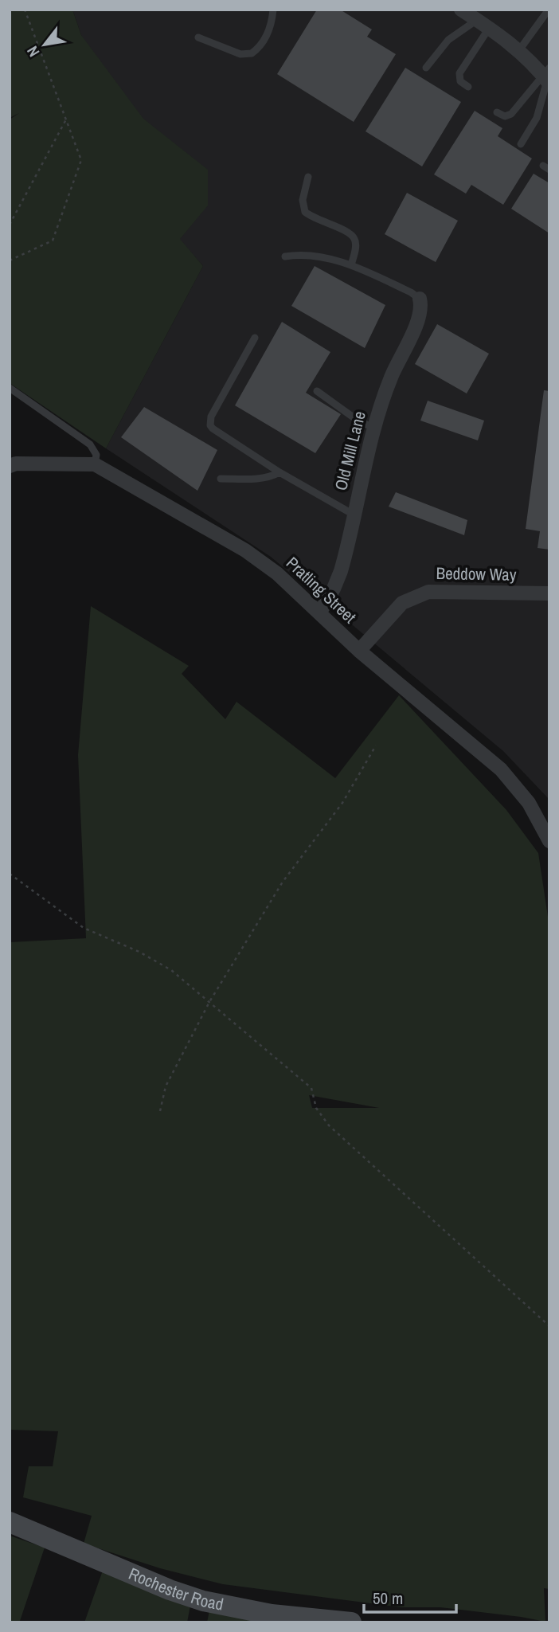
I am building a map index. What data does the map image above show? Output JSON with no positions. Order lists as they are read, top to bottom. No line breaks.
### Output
{"streets":{"street":["Old Mill Lane","Beddow Way","Pratling Street","Rochester Road"]},"crossings":[["Old Mill Lane","Pratling Street"],["Beddow Way","Pratling Street"]],"scale_bar":"50 m","north":"bottom left"}
